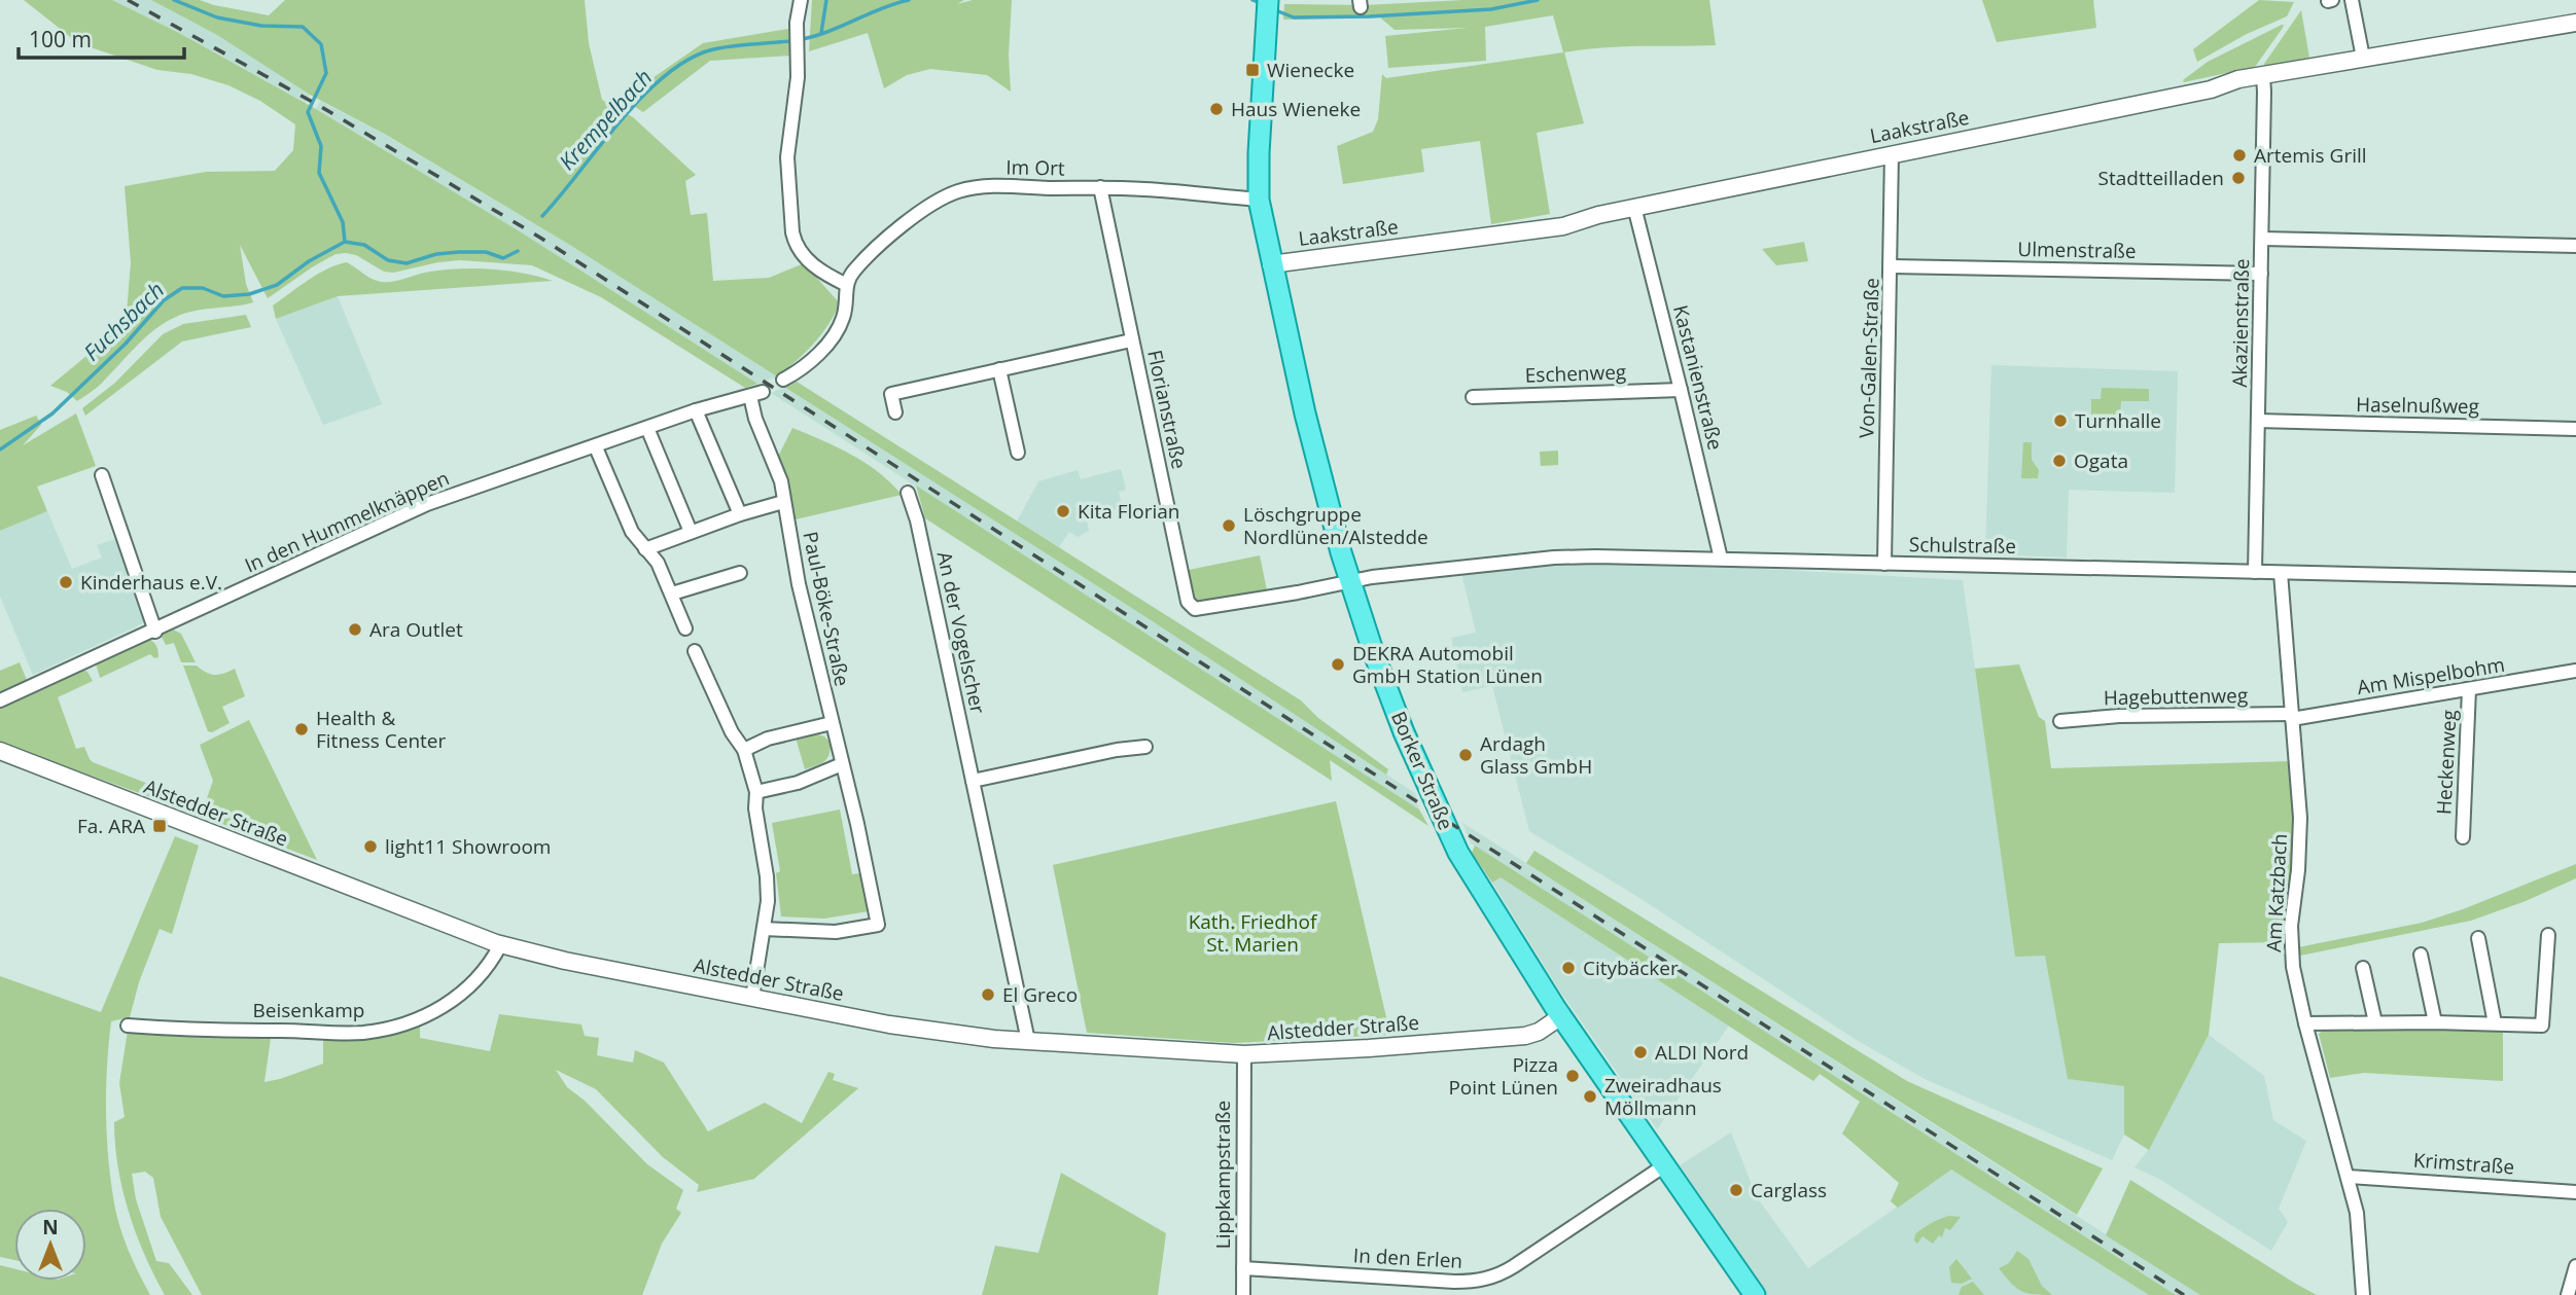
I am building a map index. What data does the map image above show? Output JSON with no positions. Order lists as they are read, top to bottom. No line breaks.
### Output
{"streets":{"main road":["Borker Straße"],"street":["Laakstraße","Im Ort","Ulmenstraße","Akazienstraße","Von-Galen-Straße","Eschenweg","Kastanienstraße","Haselnußweg","Florianstraße","In den Hummelknäppen","Schulstraße","Paul-Böke-Straße","An der Vogelscher","Am Mispelbohm","Hagebuttenweg","Heckenweg","Alstedder Straße","Am Katzbach","Beisenkamp","Krimstraße","Lippkampstraße","In den Erlen"]},"crossings":[["Laakstraße","Akazienstraße"],["Laakstraße","Von-Galen-Straße"],["Laakstraße","Kastanienstraße"],["Laakstraße","Borker Straße"],["Im Ort","Florianstraße"],["Im Ort","Borker Straße"],["Ulmenstraße","Akazienstraße"],["Ulmenstraße","Von-Galen-Straße"],["Akazienstraße","Haselnußweg"],["Akazienstraße","Schulstraße"],["Von-Galen-Straße","Schulstraße"],["Eschenweg","Kastanienstraße"],["Kastanienstraße","Schulstraße"],["Florianstraße","Schulstraße"],["Florianstraße","Borker Straße"],["In den Hummelknäppen","Paul-Böke-Straße"],["Schulstraße","Borker Straße"],["Schulstraße","Am Katzbach"],["An der Vogelscher","Alstedder Straße"],["Am Mispelbohm","Hagebuttenweg"],["Am Mispelbohm","Heckenweg"],["Am Mispelbohm","Am Katzbach"],["Hagebuttenweg","Am Katzbach"],["Borker Straße","Alstedder Straße"],["Borker Straße","In den Erlen"],["Alstedder Straße","Beisenkamp"],["Alstedder Straße","Lippkampstraße"],["Am Katzbach","Krimstraße"],["Lippkampstraße","In den Erlen"]],"water":["Krempelbach","Fuchsbach"],"parks":["Kath. Friedhof St. Marien"],"places":{"transit":["Wienecke","Fa. ARA"],"other":["Haus Wieneke","Artemis Grill","Stadtteilladen","Turnhalle","Ogata","Kita Florian","Löschgruppe Nordlünen/Alstedde","Kinderhaus e.V.","Ara Outlet","DEKRA Automobil GmbH Station Lünen","Health & Fitness Center","Ardagh Glass GmbH","light11 Showroom","Citybäcker","El Greco","ALDI Nord","Pizza Point Lünen","Zweiradhaus Möllmann","Carglass"]},"scale_bar":"100 m","north":"top"}
